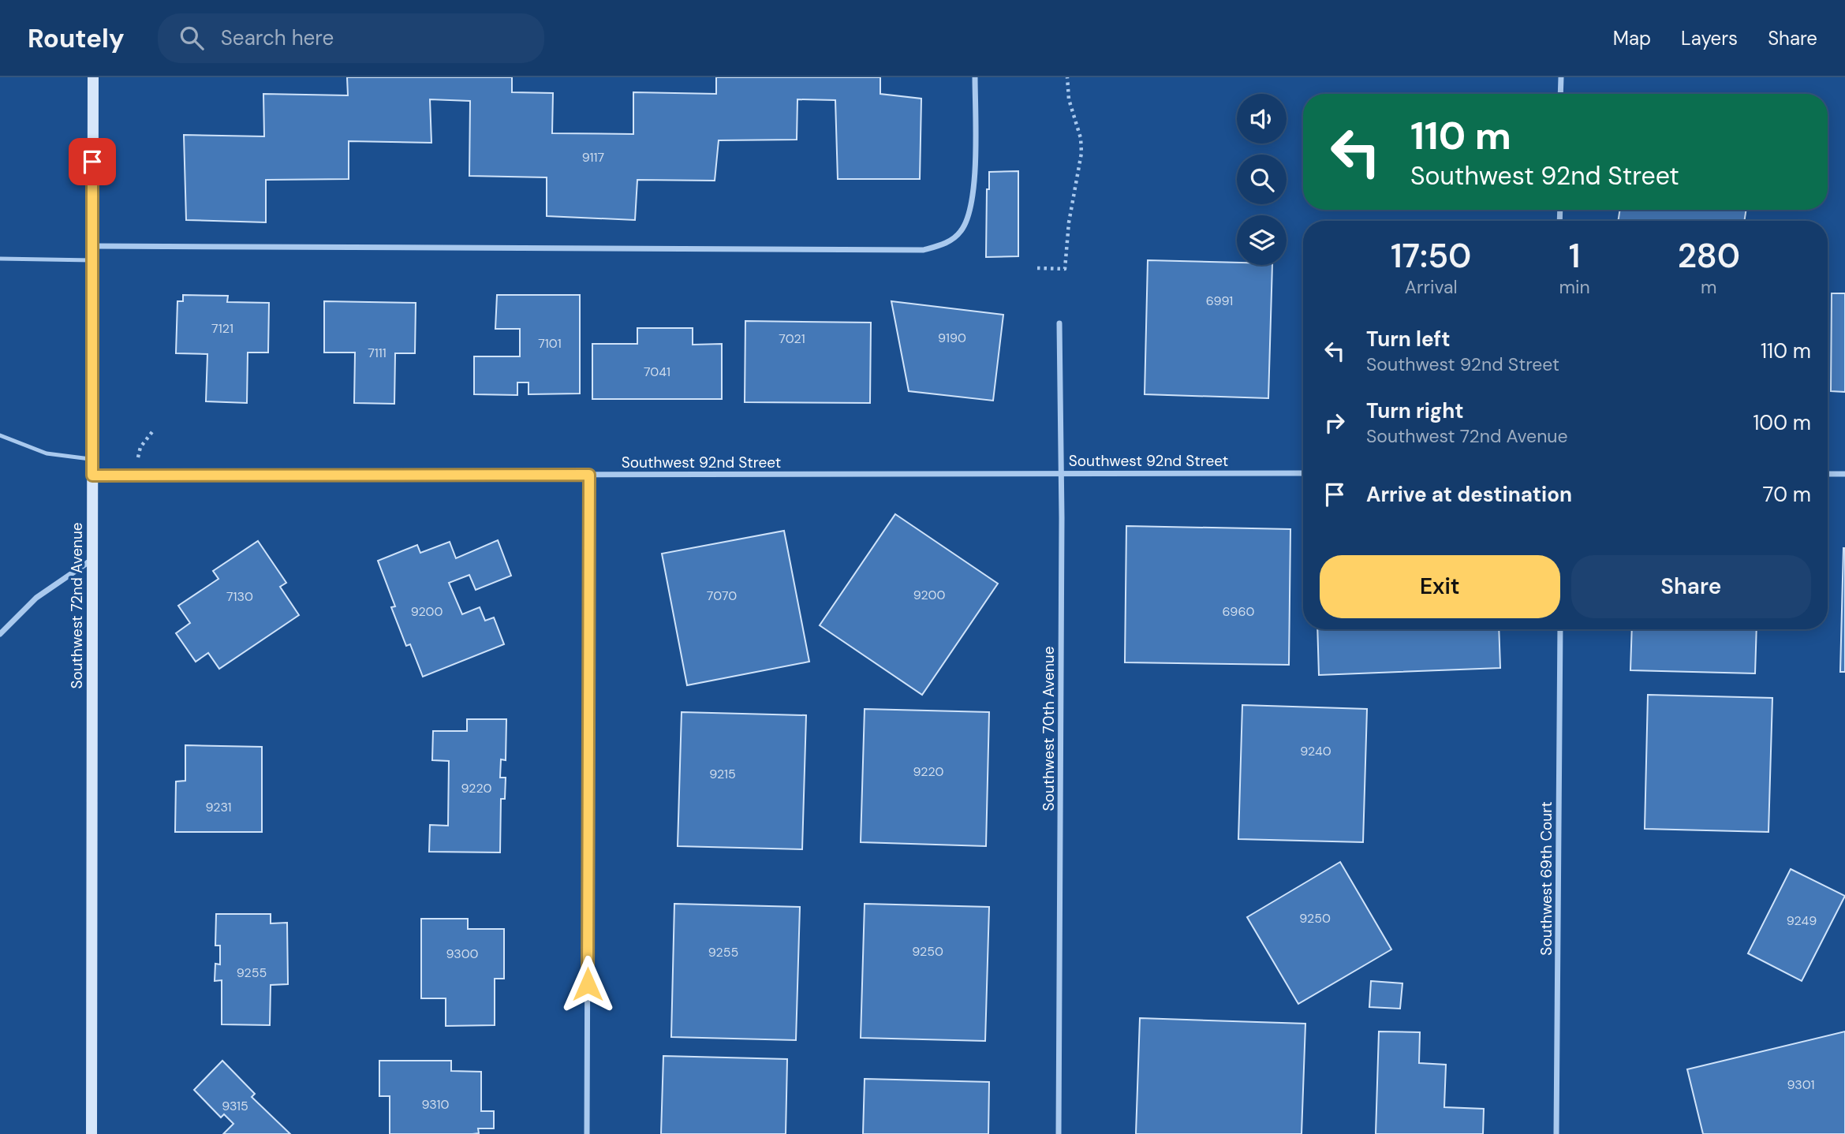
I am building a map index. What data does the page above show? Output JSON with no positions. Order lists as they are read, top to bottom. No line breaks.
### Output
{"streets":{"street":["Southwest 92nd Street","Southwest 72nd Avenue","Southwest 70th Avenue","Southwest 69th Court"]},"crossings":[["Southwest 92nd Street","Southwest 72nd Avenue"],["Southwest 92nd Street","Southwest 70th Avenue"]],"house_numbers":["9117","6991","7121","9190","7021","7101","7111","7041","9200","7070","7130","9200","6960","9240","9220","9215","9220","9231","9250","9249","9250","9255","9300","9255","9301","9310","9315"],"page":{"header":"Routely","search":"Search here","nav":["Map","Layers","Share"],"turn":["110 m","Southwest 92nd Street"],"eta":["17:50","Arrival","1","min","280","m"],"list":[{"name":"Turn left","note":"Southwest 92nd Street","value":"110 m"},{"name":"Turn right","note":"Southwest 72nd Avenue","value":"100 m"},{"name":"Arrive at destination","value":"70 m"}],"buttons":["Exit","Share"]}}
